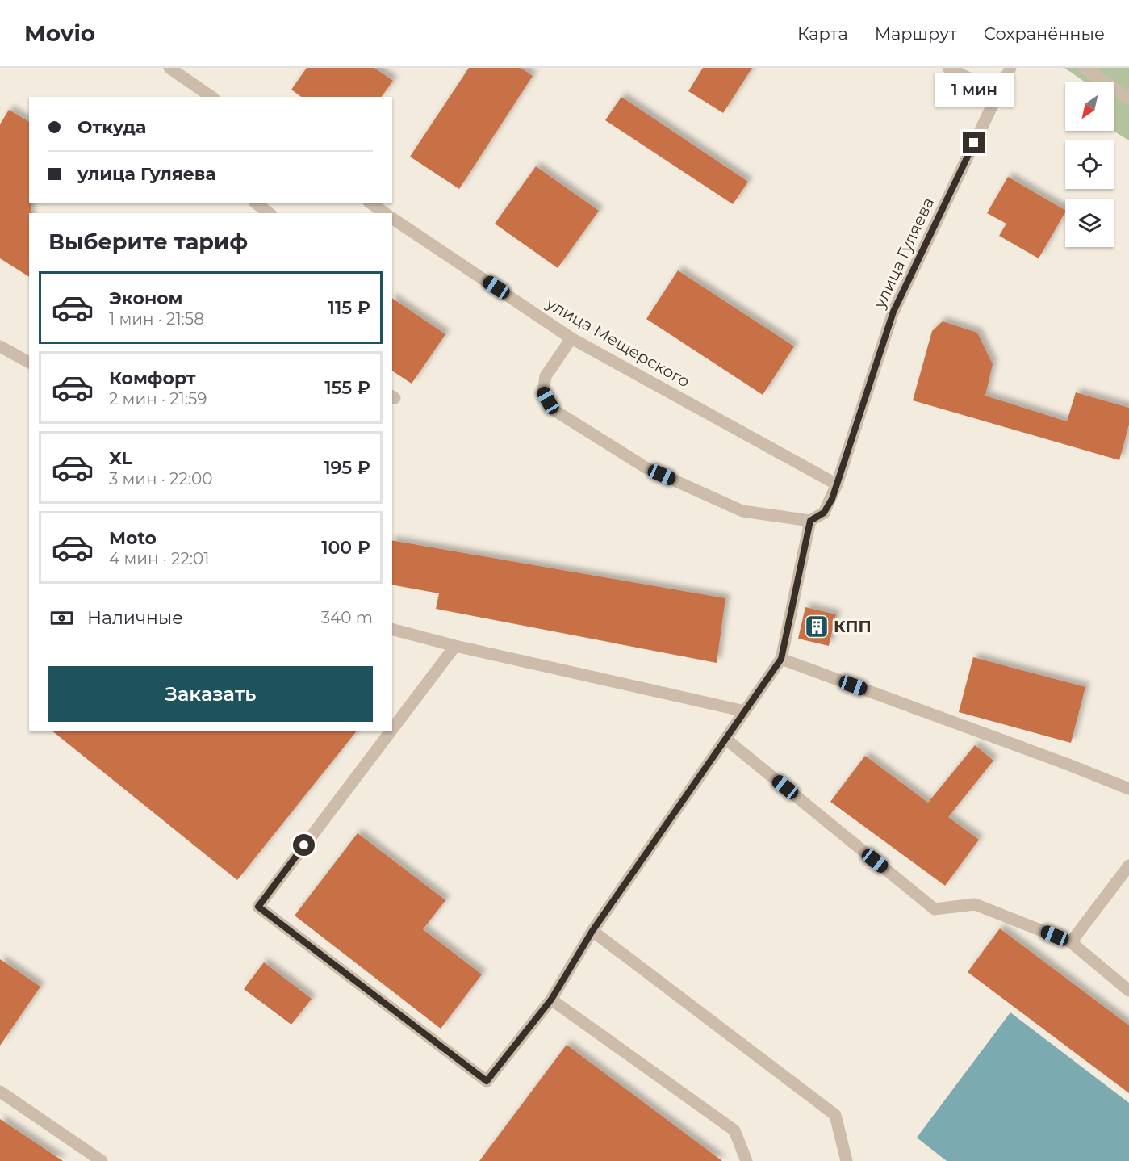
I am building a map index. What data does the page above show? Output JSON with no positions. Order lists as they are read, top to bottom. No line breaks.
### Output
{"streets":{"street":["улица Гуляева","улица Мещерского"]},"crossings":[["улица Гуляева","улица Мещерского"]],"places":{"building":["КПП"]},"north":"bottom left","page":{"header":"Movio","nav":["Карта","Маршрут","Сохранённые"],"bubble":"1 мин","banner":["Откуда","улица Гуляева"],"heading":"Выберите тариф","list":[{"name":"Эконом","note":"1 мин · 21:58","value":"115 ₽"},{"name":"Комфорт","note":"2 мин · 21:59","value":"155 ₽"},{"name":"XL","note":"3 мин · 22:00","value":"195 ₽"},{"name":"Moto","note":"4 мин · 22:01","value":"100 ₽"}],"pay":["Наличные","340 m"],"buttons":"Заказать"}}
